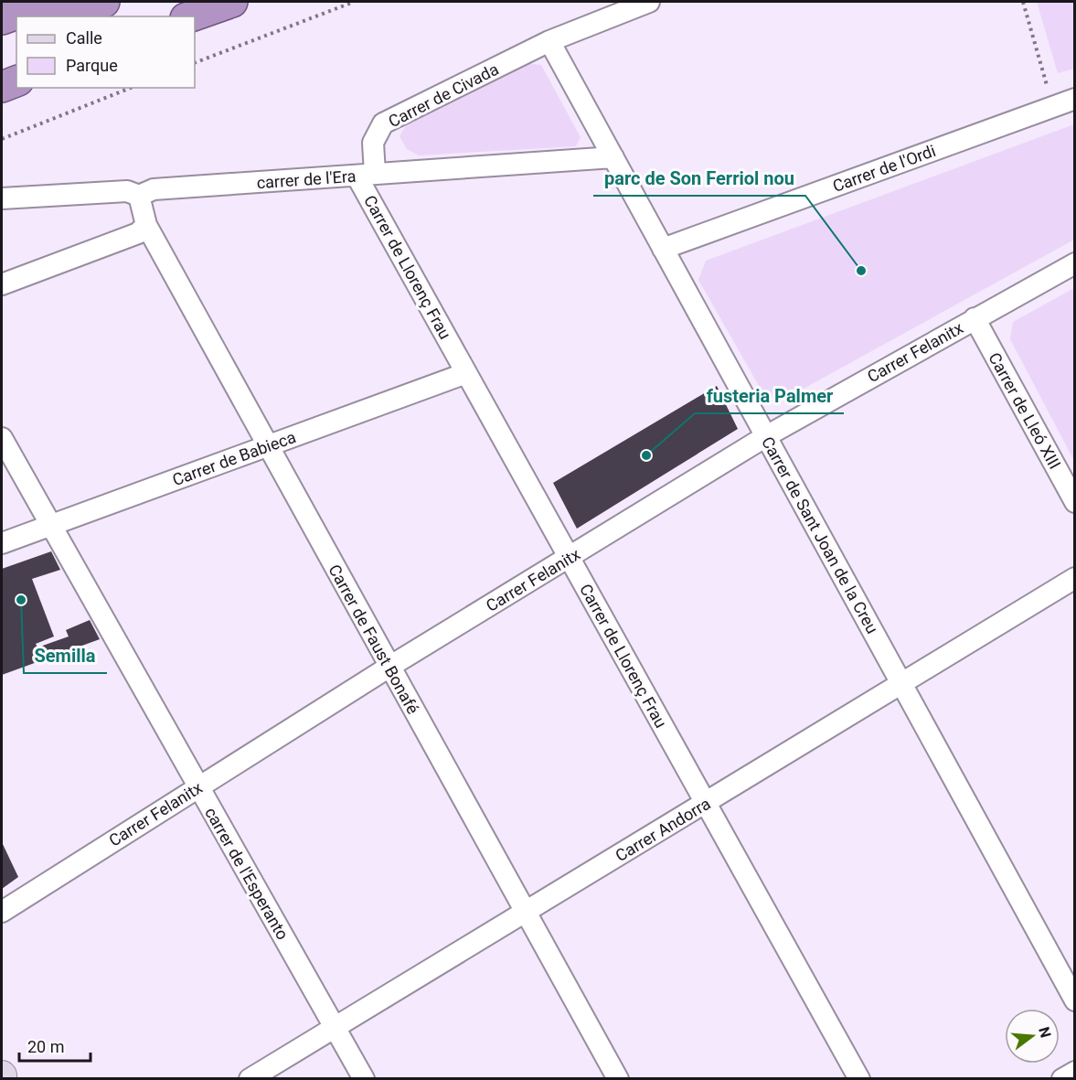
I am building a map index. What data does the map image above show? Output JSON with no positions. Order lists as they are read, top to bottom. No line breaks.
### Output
{"streets":{"street":["Carrer de Civada","Carrer de l'Ordi","carrer de l'Era","Carrer de Llorenç Frau","Carrer Felanitx","Carrer de Lleó XIII","Carrer de Babieca","Carrer de Sant Joan de la Creu","Carrer de Faust Bonafé","Carrer Andorra","carrer de l'Esperanto"]},"crossings":[["Carrer de Civada","carrer de l'Era"],["Carrer de Civada","Carrer de Llorenç Frau"],["Carrer de Civada","Carrer de Sant Joan de la Creu"],["Carrer de l'Ordi","Carrer de Sant Joan de la Creu"],["carrer de l'Era","Carrer de Llorenç Frau"],["carrer de l'Era","Carrer de Sant Joan de la Creu"],["carrer de l'Era","Carrer de Faust Bonafé"],["Carrer de Llorenç Frau","Carrer Felanitx"],["Carrer de Llorenç Frau","Carrer de Babieca"],["Carrer de Llorenç Frau","Carrer Andorra"],["Carrer Felanitx","Carrer de Lleó XIII"],["Carrer Felanitx","Carrer de Sant Joan de la Creu"],["Carrer Felanitx","Carrer de Faust Bonafé"],["Carrer Felanitx","carrer de l'Esperanto"],["Carrer de Babieca","Carrer de Faust Bonafé"],["Carrer de Babieca","carrer de l'Esperanto"],["Carrer de Sant Joan de la Creu","Carrer Andorra"],["Carrer de Faust Bonafé","Carrer Andorra"],["Carrer Andorra","carrer de l'Esperanto"]],"places":["parc de Son Ferriol nou","fusteria Palmer","Semilla"],"legend":["Calle","Parque"],"scale_bar":"20 m","north":"right"}
